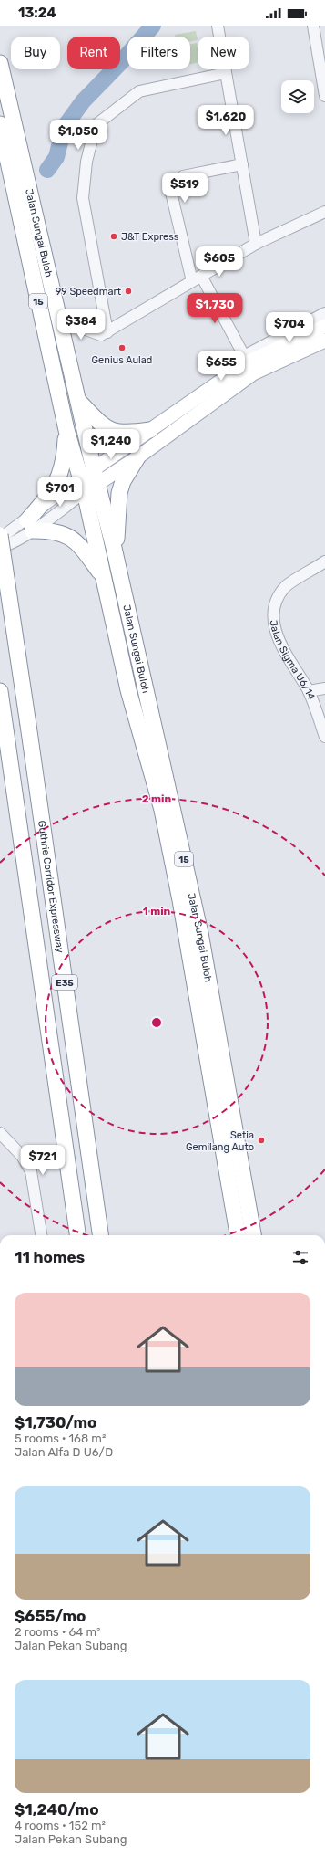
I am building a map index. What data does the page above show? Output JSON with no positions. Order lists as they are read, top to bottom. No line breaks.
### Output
{"streets":{"highway":["Jalan Sungai Buloh","15","Guthrie Corridor Expressway","E35"],"street":["Jalan Sigma U6/14"]},"places":["J&T Express","99 Speedmart","Genius Aulad","Setia Gemilang Auto"],"page":{"status":"13:24","chip":["Buy","Rent","Filters","New"],"price":["$1,620","$1,050","$519","$605","$1,730","$384","$704","$655","$1,240","$701","$721"],"heading":"11 homes","list":[{"name":"$1,730/mo","note":"5 rooms · 168 m² · Jalan Alfa D U6/D"},{"name":"$655/mo","note":"2 rooms · 64 m² · Jalan Pekan Subang"},{"name":"$1,240/mo","note":"4 rooms · 152 m² · Jalan Pekan Subang"}]},"rings":["2 min","1 min"]}
